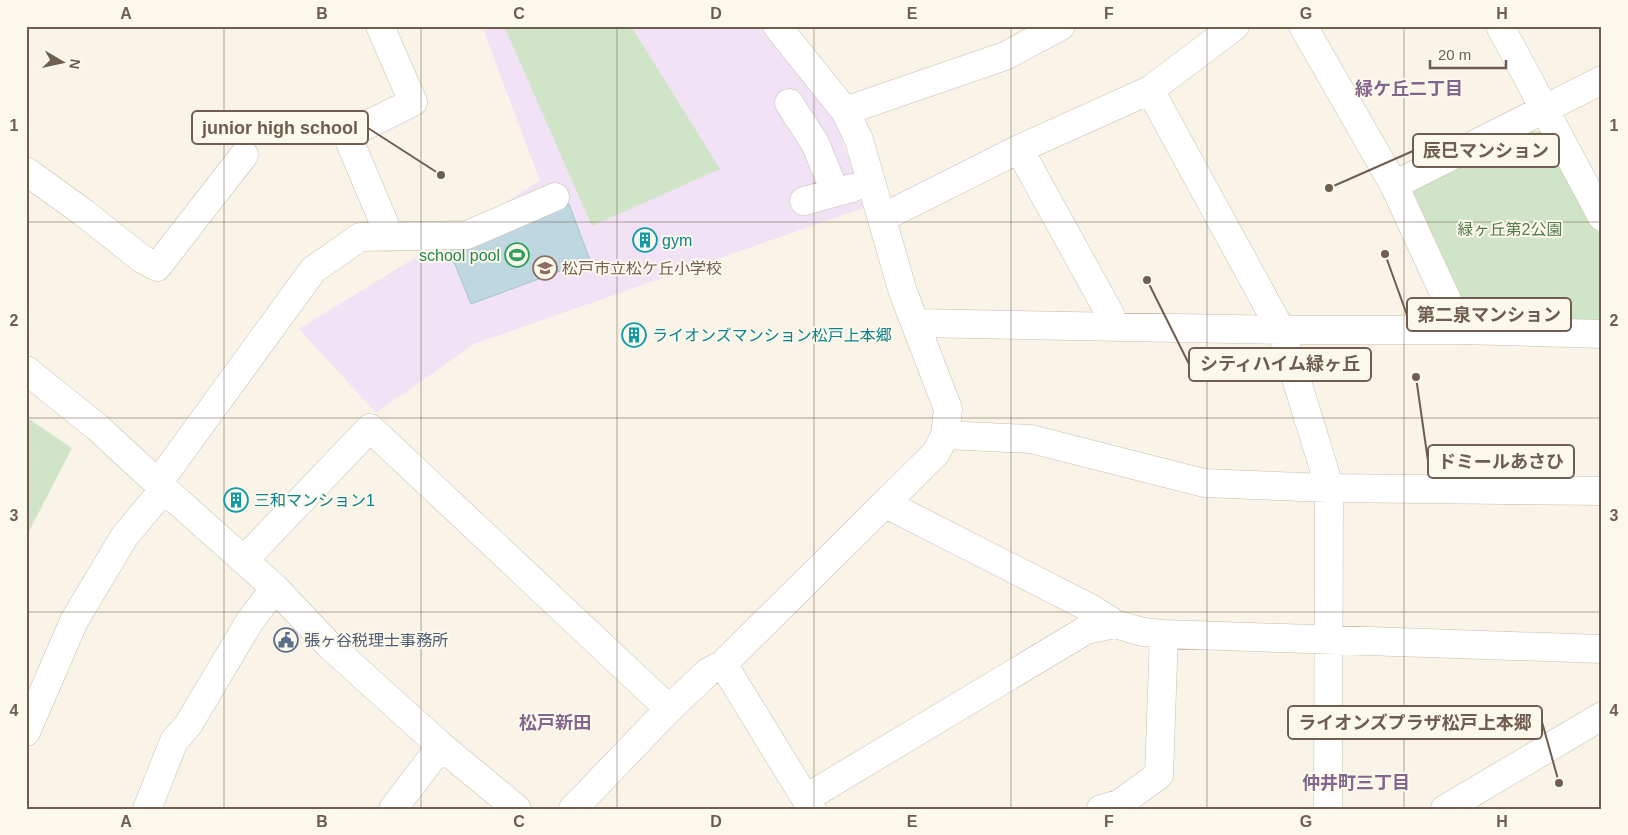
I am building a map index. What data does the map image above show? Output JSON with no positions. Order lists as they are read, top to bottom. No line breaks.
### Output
{"districts":["緑ケ丘二丁目","松戸新田","仲井町三丁目"],"parks":["緑ヶ丘第2公園"],"places":{"other":["junior high school","辰巳マンション","第二泉マンション","シティハイム緑ヶ丘","ドミールあさひ","ライオンズプラザ松戸上本郷"],"building":["gym","ライオンズマンション松戸上本郷","三和マンション1"],"sports":["school pool"],"school or university":["松戸市立松ケ丘小学校"],"public building":["張ヶ谷税理士事務所"]},"scale_bar":"20 m","north":"right","grid":{"columns":["A","B","C","D","E","F","G","H"],"rows":["1","2","3","4"]}}
